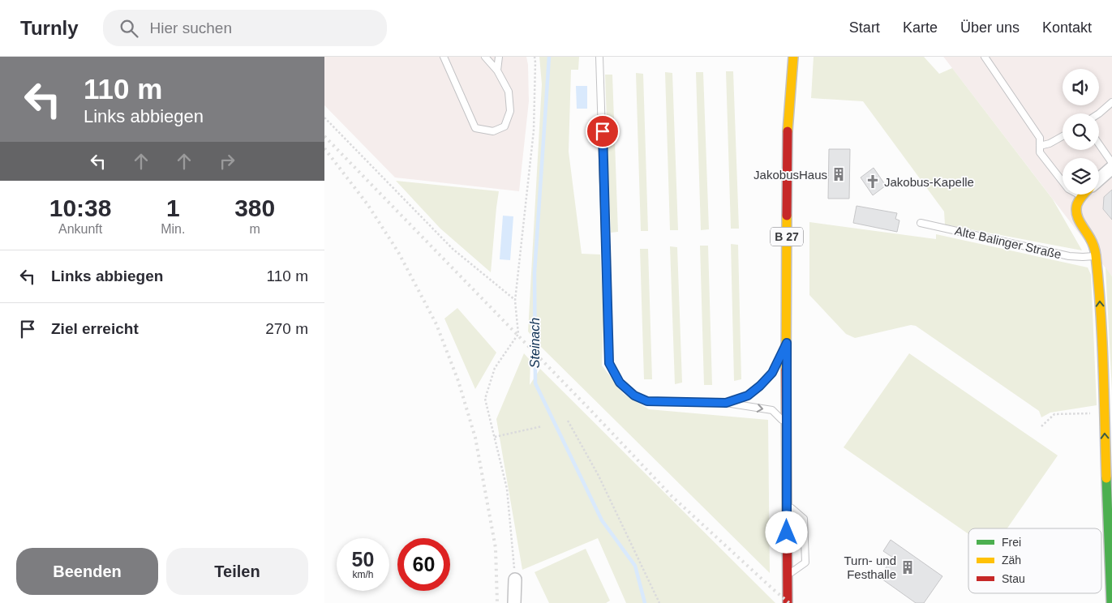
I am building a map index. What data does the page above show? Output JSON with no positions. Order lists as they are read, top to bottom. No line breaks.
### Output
{"streets":{"main road":["B 27"],"lane":["Alte Balinger Straße"]},"water":["Steinach"],"places":{"building":["JakobusHaus","Turn- und Festhalle"],"church":["Jakobus-Kapelle"]},"legend":["Frei","Zäh","Stau"],"page":{"header":"Turnly","search":"Hier suchen","nav":["Start","Karte","Über uns","Kontakt"],"turn":["110 m","Links abbiegen"],"eta":["10:38","Ankunft","1","Min.","380","m"],"list":[{"name":"Links abbiegen","value":"110 m"},{"name":"Ziel erreicht","value":"270 m"}],"speed":"50 km/h","limit":"60","buttons":["Beenden","Teilen"]}}
